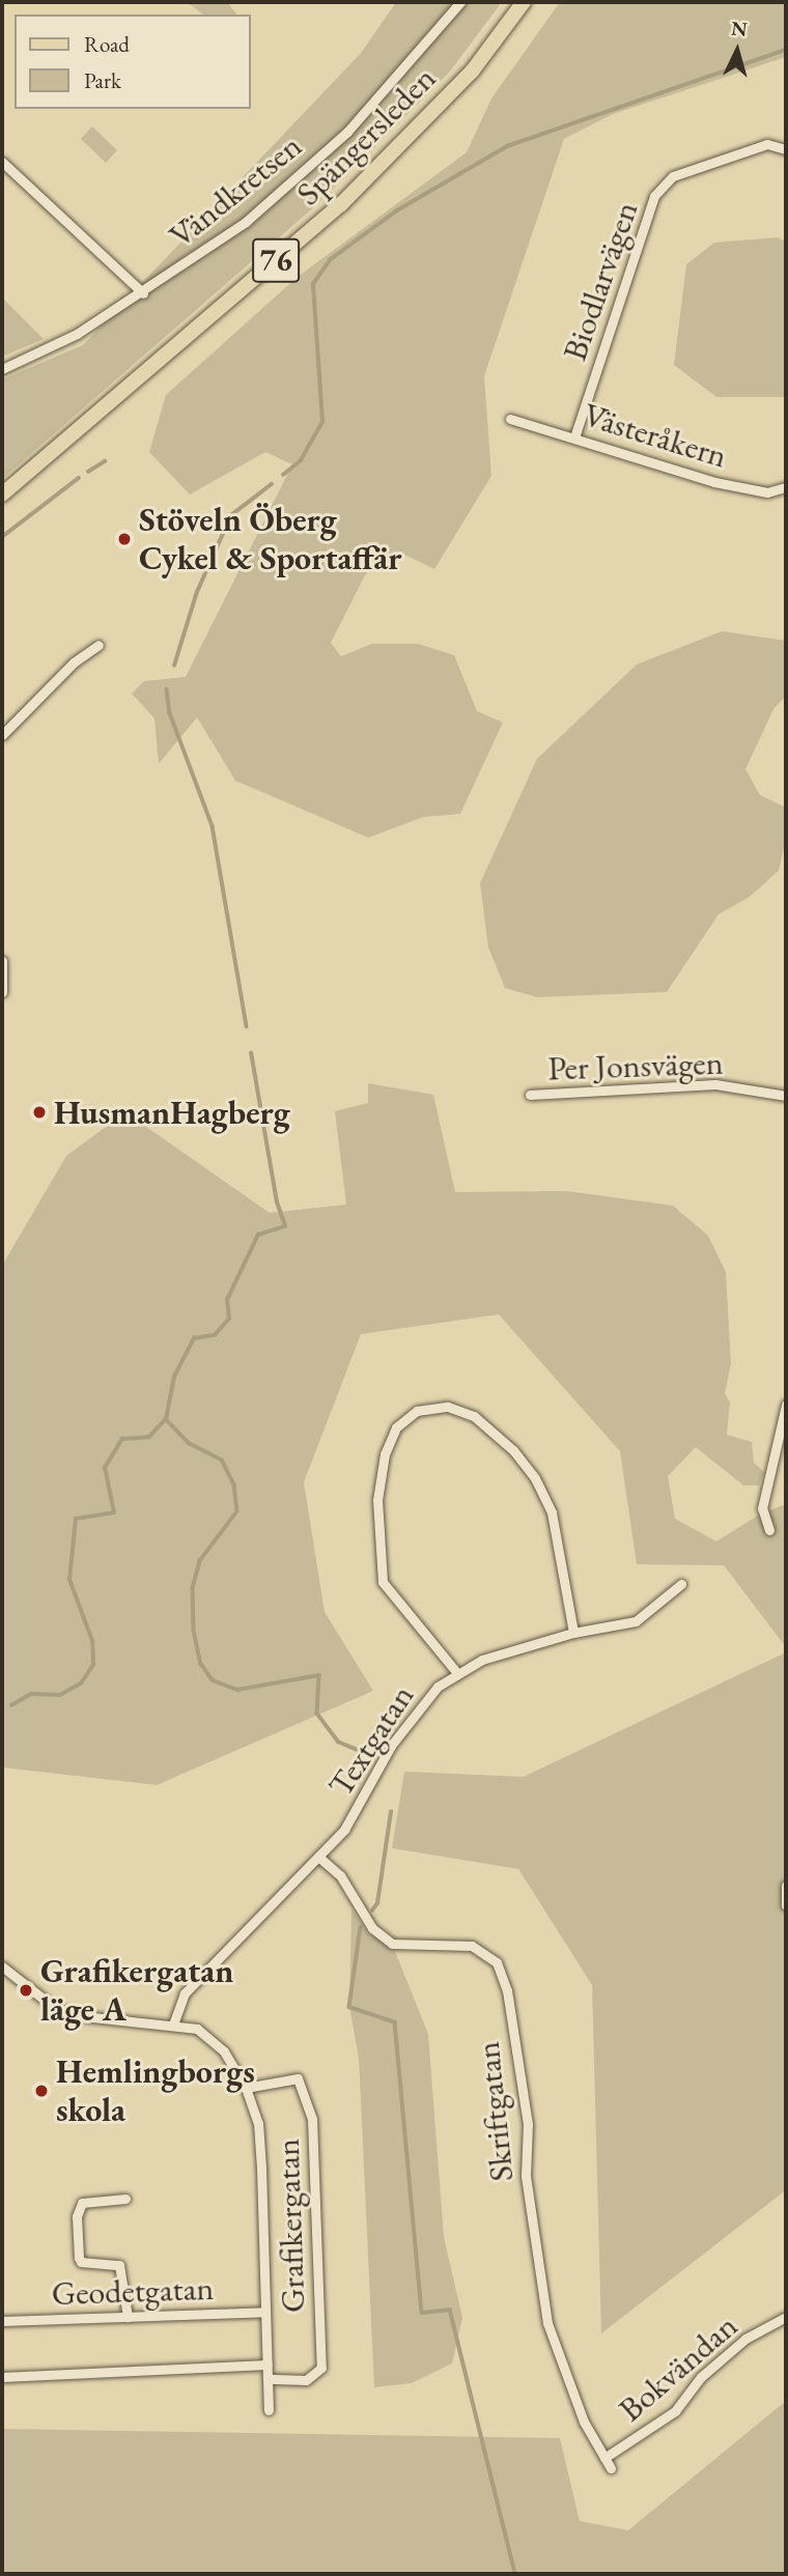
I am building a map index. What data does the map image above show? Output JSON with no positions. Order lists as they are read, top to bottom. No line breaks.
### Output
{"streets":{"main road":["Spängersleden","76"],"street":["Vändkretsen","Biodlarvägen","Västeråkern","Per Jonsvägen","Textgatan","Skriftgatan","Grafikergatan","Geodetgatan","Bokvändan"]},"crossings":[["Biodlarvägen","Västeråkern"],["Textgatan","Skriftgatan"],["Textgatan","Grafikergatan"],["Skriftgatan","Bokvändan"],["Grafikergatan","Geodetgatan"]],"places":["Stöveln Öberg Cykel & Sportaffär","HusmanHagberg","Grafikergatan läge A","Hemlingborgs skola"],"legend":["Road","Park"],"north":"top"}
